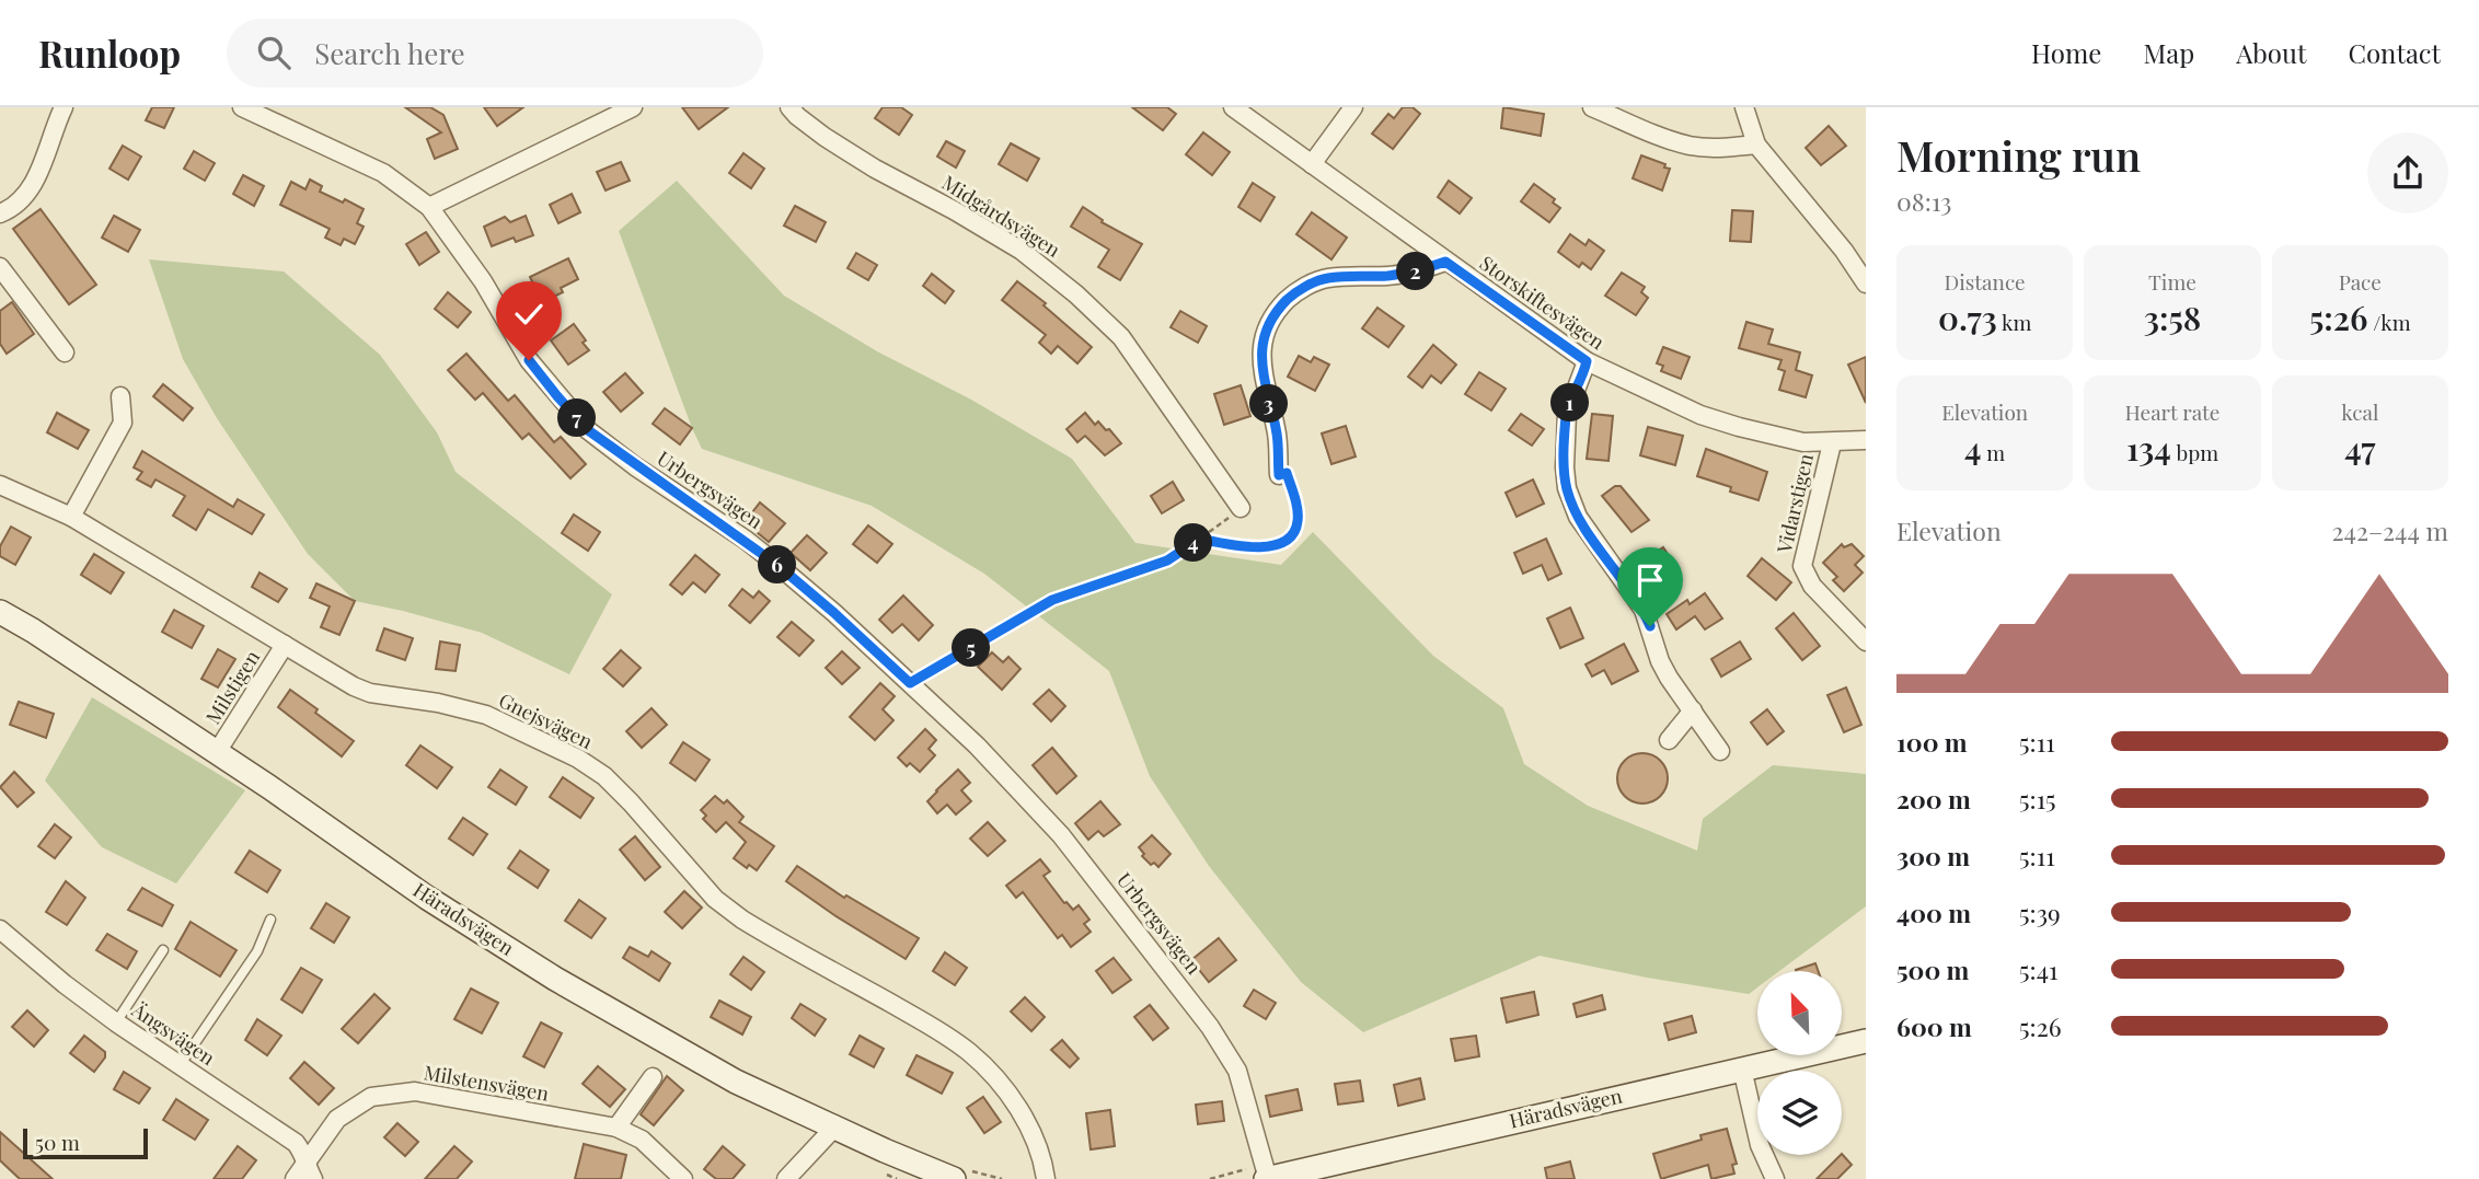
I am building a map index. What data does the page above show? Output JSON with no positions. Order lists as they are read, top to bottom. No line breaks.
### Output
{"streets":{"street":["Midgårdsvägen","Storskiftesvägen","Urbergsvägen","Vidarstigen","Milstigen","Gnejsvägen","Häradsvägen","Ängsvägen","Milstensvägen"]},"crossings":[["Storskiftesvägen","Vidarstigen"],["Urbergsvägen","Häradsvägen"],["Milstigen","Gnejsvägen"],["Milstigen","Häradsvägen"],["Ängsvägen","Milstensvägen"]],"scale_bar":"50 m","north":"top left","page":{"header":"Runloop","search":"Search here","nav":["Home","Map","About","Contact"],"heading":["Morning run","08:13"],"stats":[["Distance","0.73 km"],["Time","3:58"],["Pace","5:26 /km"],["Elevation","4 m"],["Heart rate","134 bpm"],["kcal","47"]],"pins":["2","1","3","7","4","6","5"],"chart":["Elevation","242–244 m"],"list":[{"name":"100 m","note":"5:11"},{"name":"200 m","note":"5:15"},{"name":"300 m","note":"5:11"},{"name":"400 m","note":"5:39"},{"name":"500 m","note":"5:41"},{"name":"600 m","note":"5:26"}],"scale":"50 m"}}
